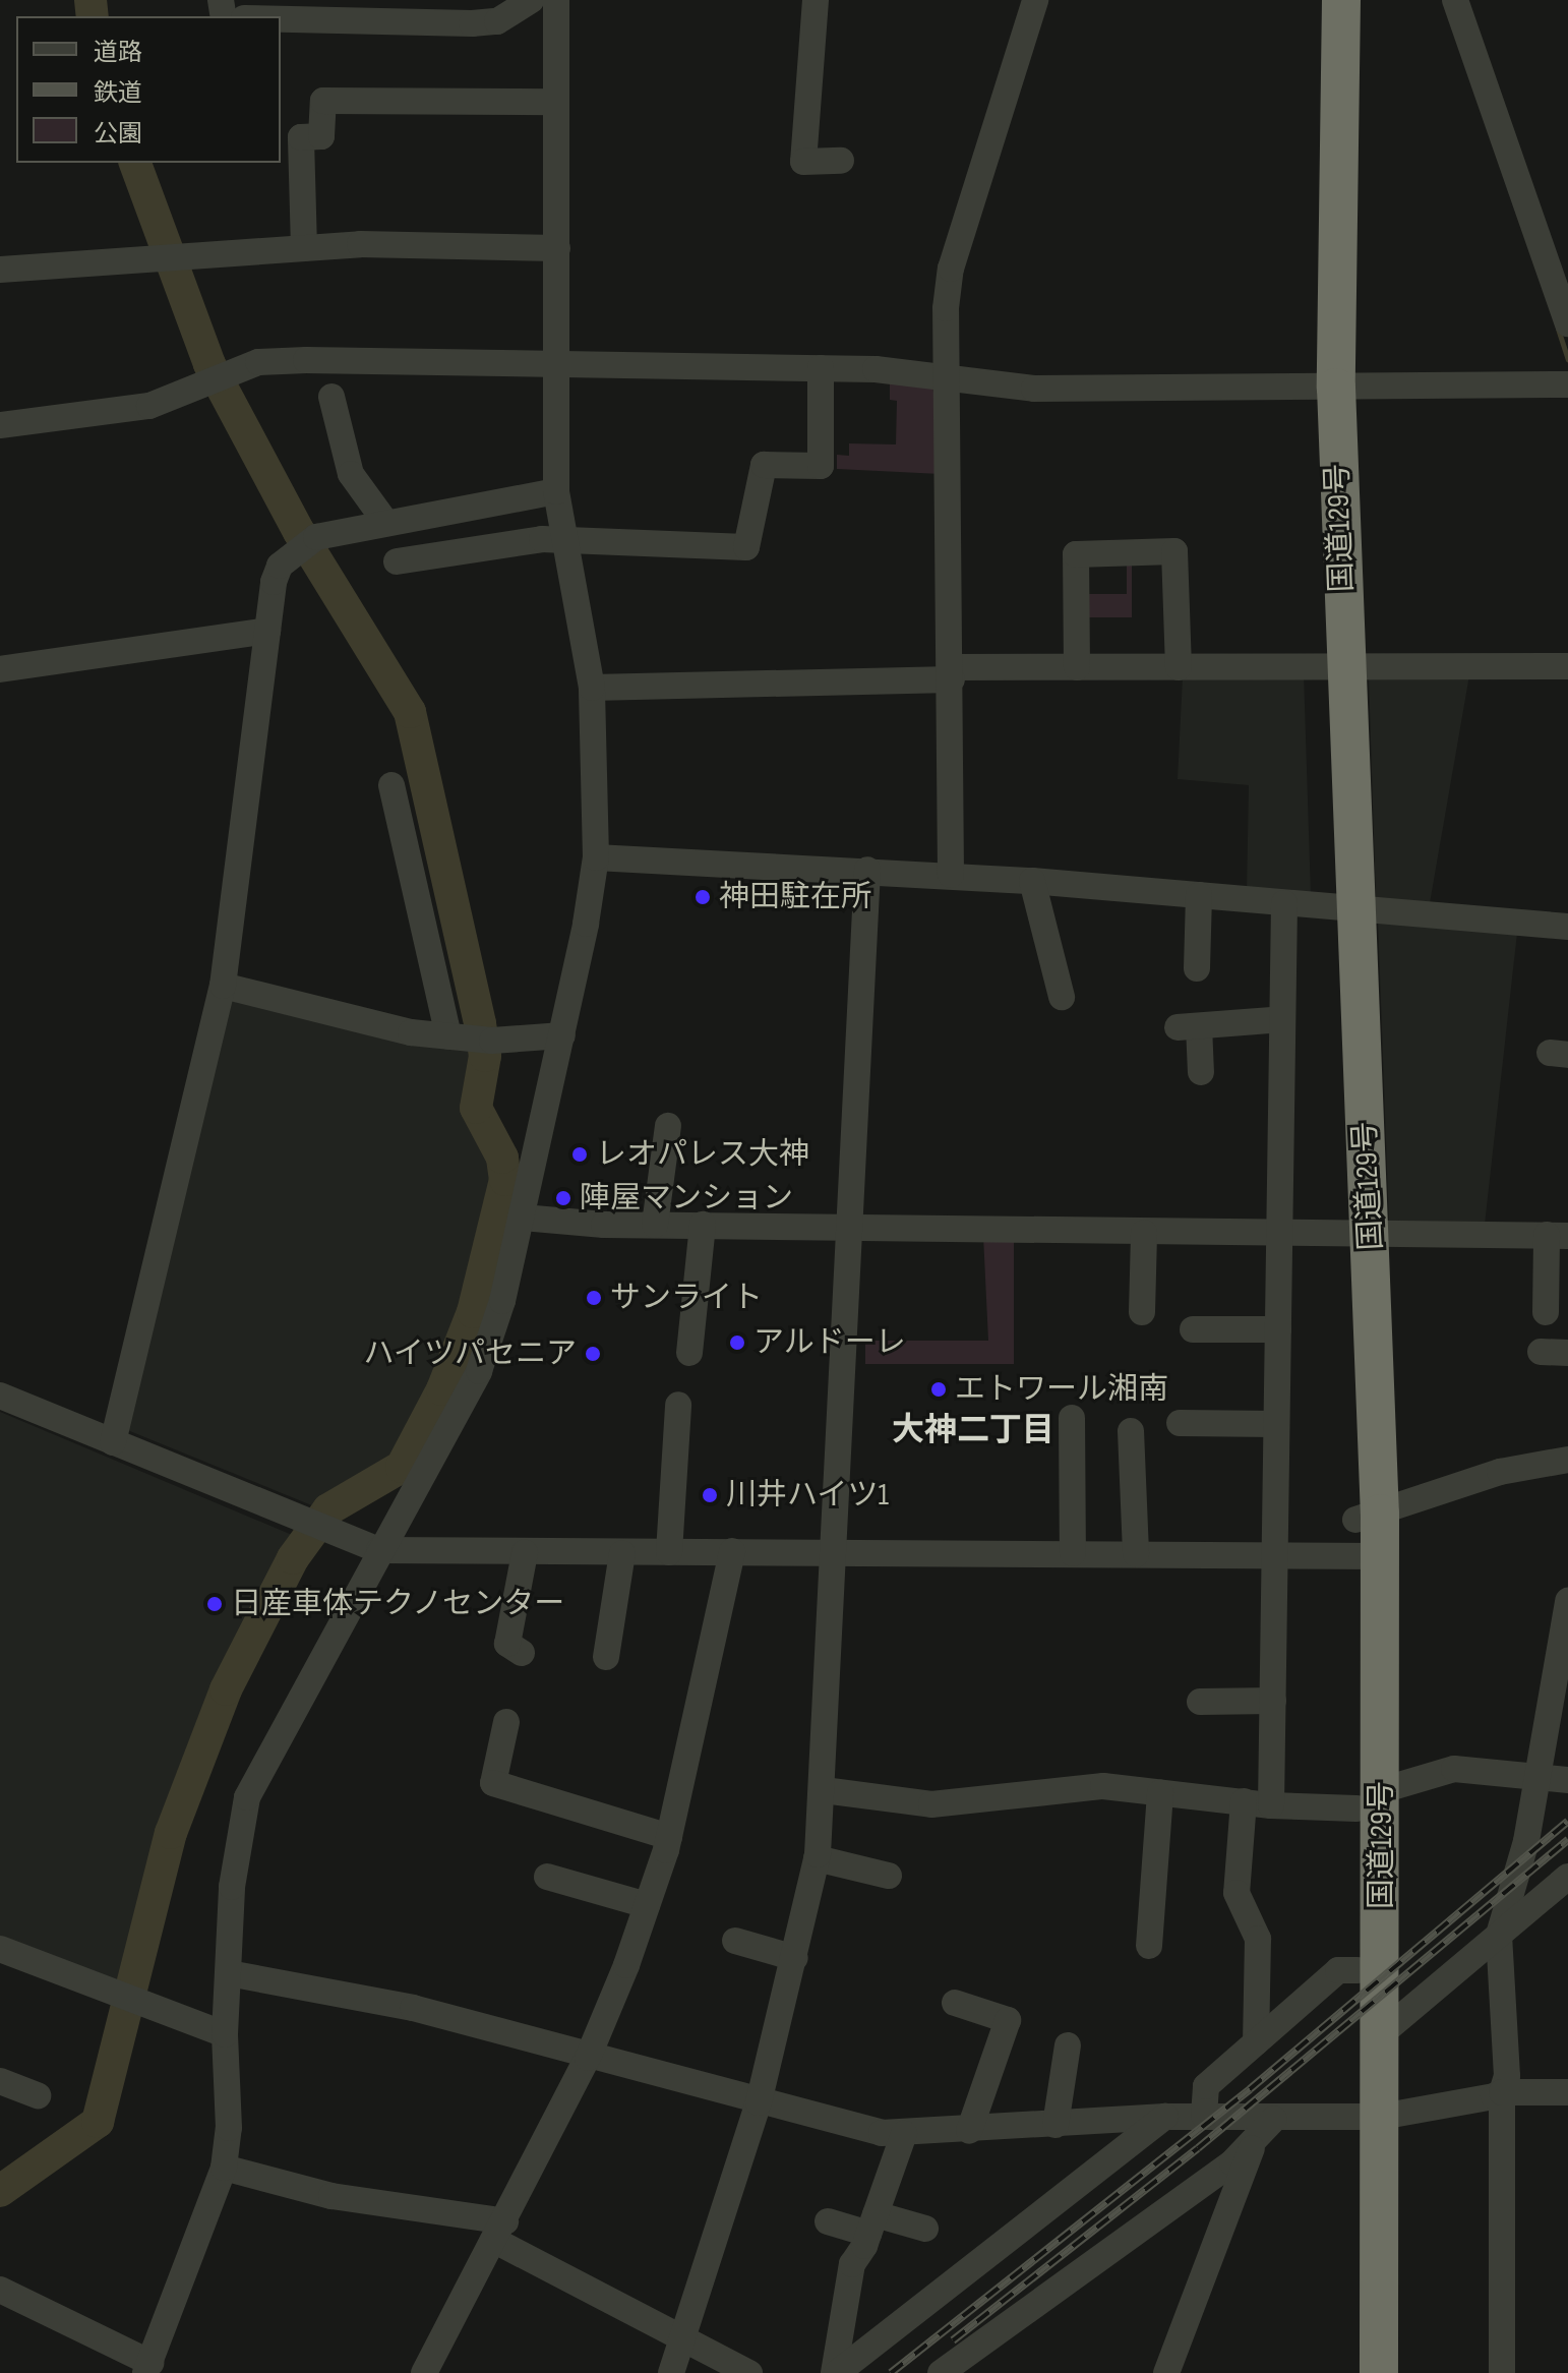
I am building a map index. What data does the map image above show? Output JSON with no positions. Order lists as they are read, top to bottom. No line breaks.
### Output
{"streets":{"highway":["国道129号"]},"districts":["大神二丁目"],"places":["神田駐在所","レオパレス大神","陣屋マンション","サンライト","アルドーレ","ハイツパセニア","エトワール湘南","川井ハイツ1","日産車体テクノセンター"],"legend":["道路","鉄道","公園"]}
